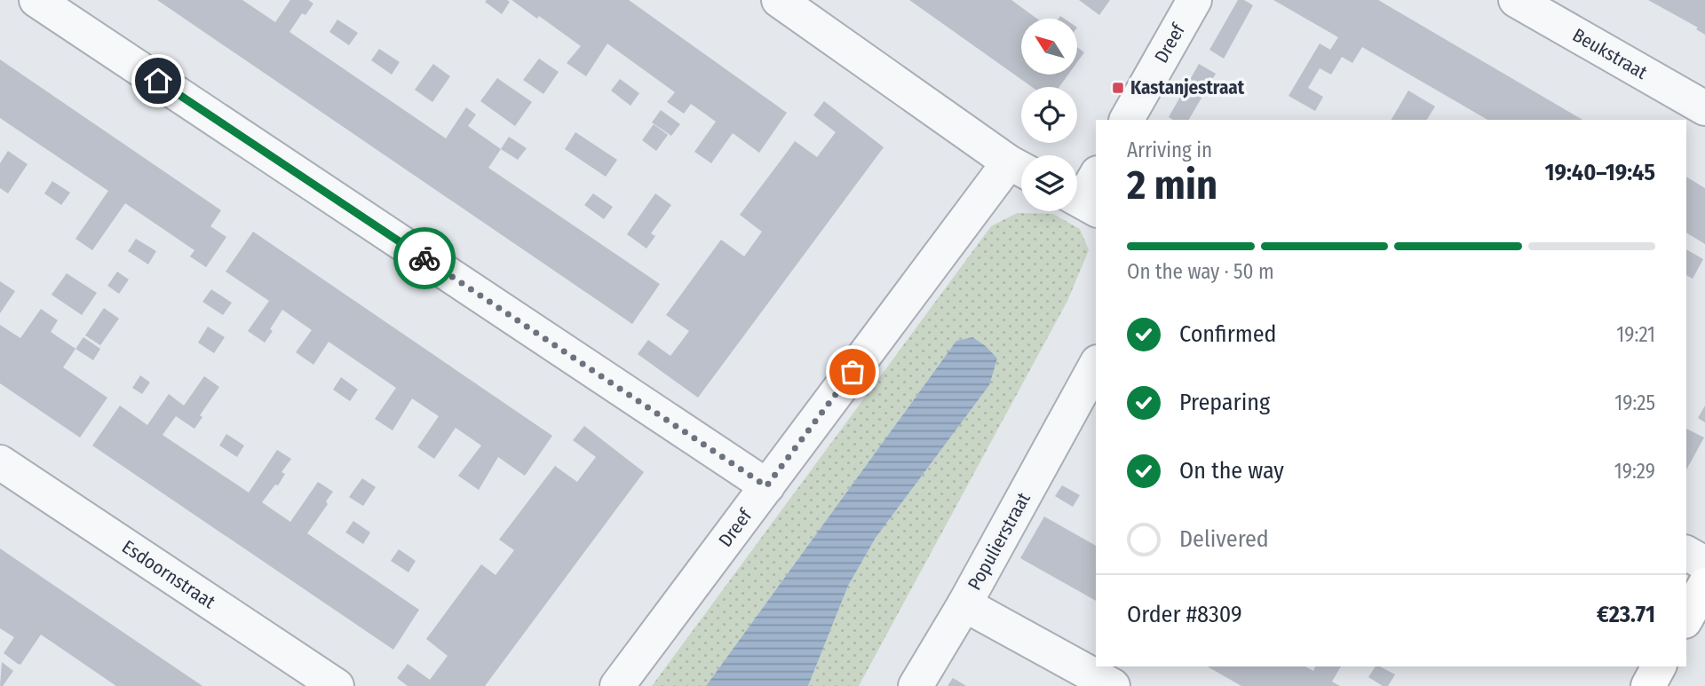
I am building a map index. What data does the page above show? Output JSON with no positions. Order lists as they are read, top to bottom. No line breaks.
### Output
{"streets":{"street":["Dreef","Beukstraat","Populierstraat","Esdoornstraat"]},"places":{"transit":["Kastanjestraat"]},"north":"top left","page":{"heading":["2 min","Arriving in","19:40–19:45"],"panel":["Order #8309","€23.71"],"bar":"On the way · 50 m","list":[["Confirmed","19:21"],["Preparing","19:25"],["On the way","19:29"],"Delivered"]}}
